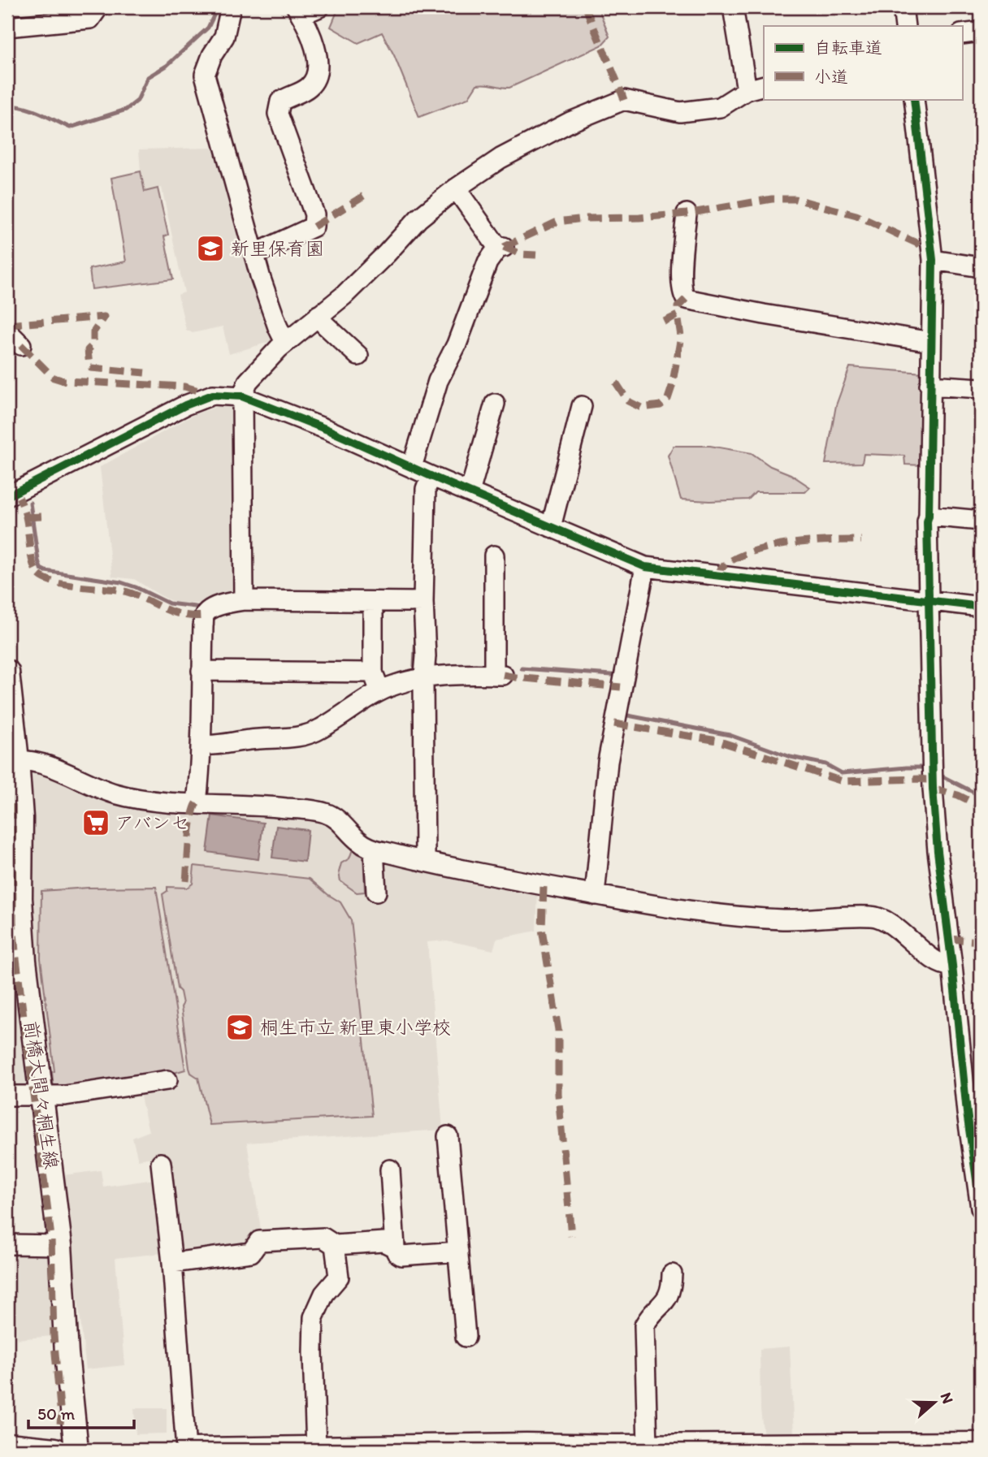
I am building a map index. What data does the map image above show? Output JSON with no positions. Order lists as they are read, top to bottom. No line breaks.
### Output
{"streets":{"main road":["前橋大間々桐生線"]},"places":{"school or university":["新里保育園","桐生市立 新里東小学校"],"supermarket":["アバンセ"]},"legend":["自転車道","小道"],"scale_bar":"50 m","north":"right"}
